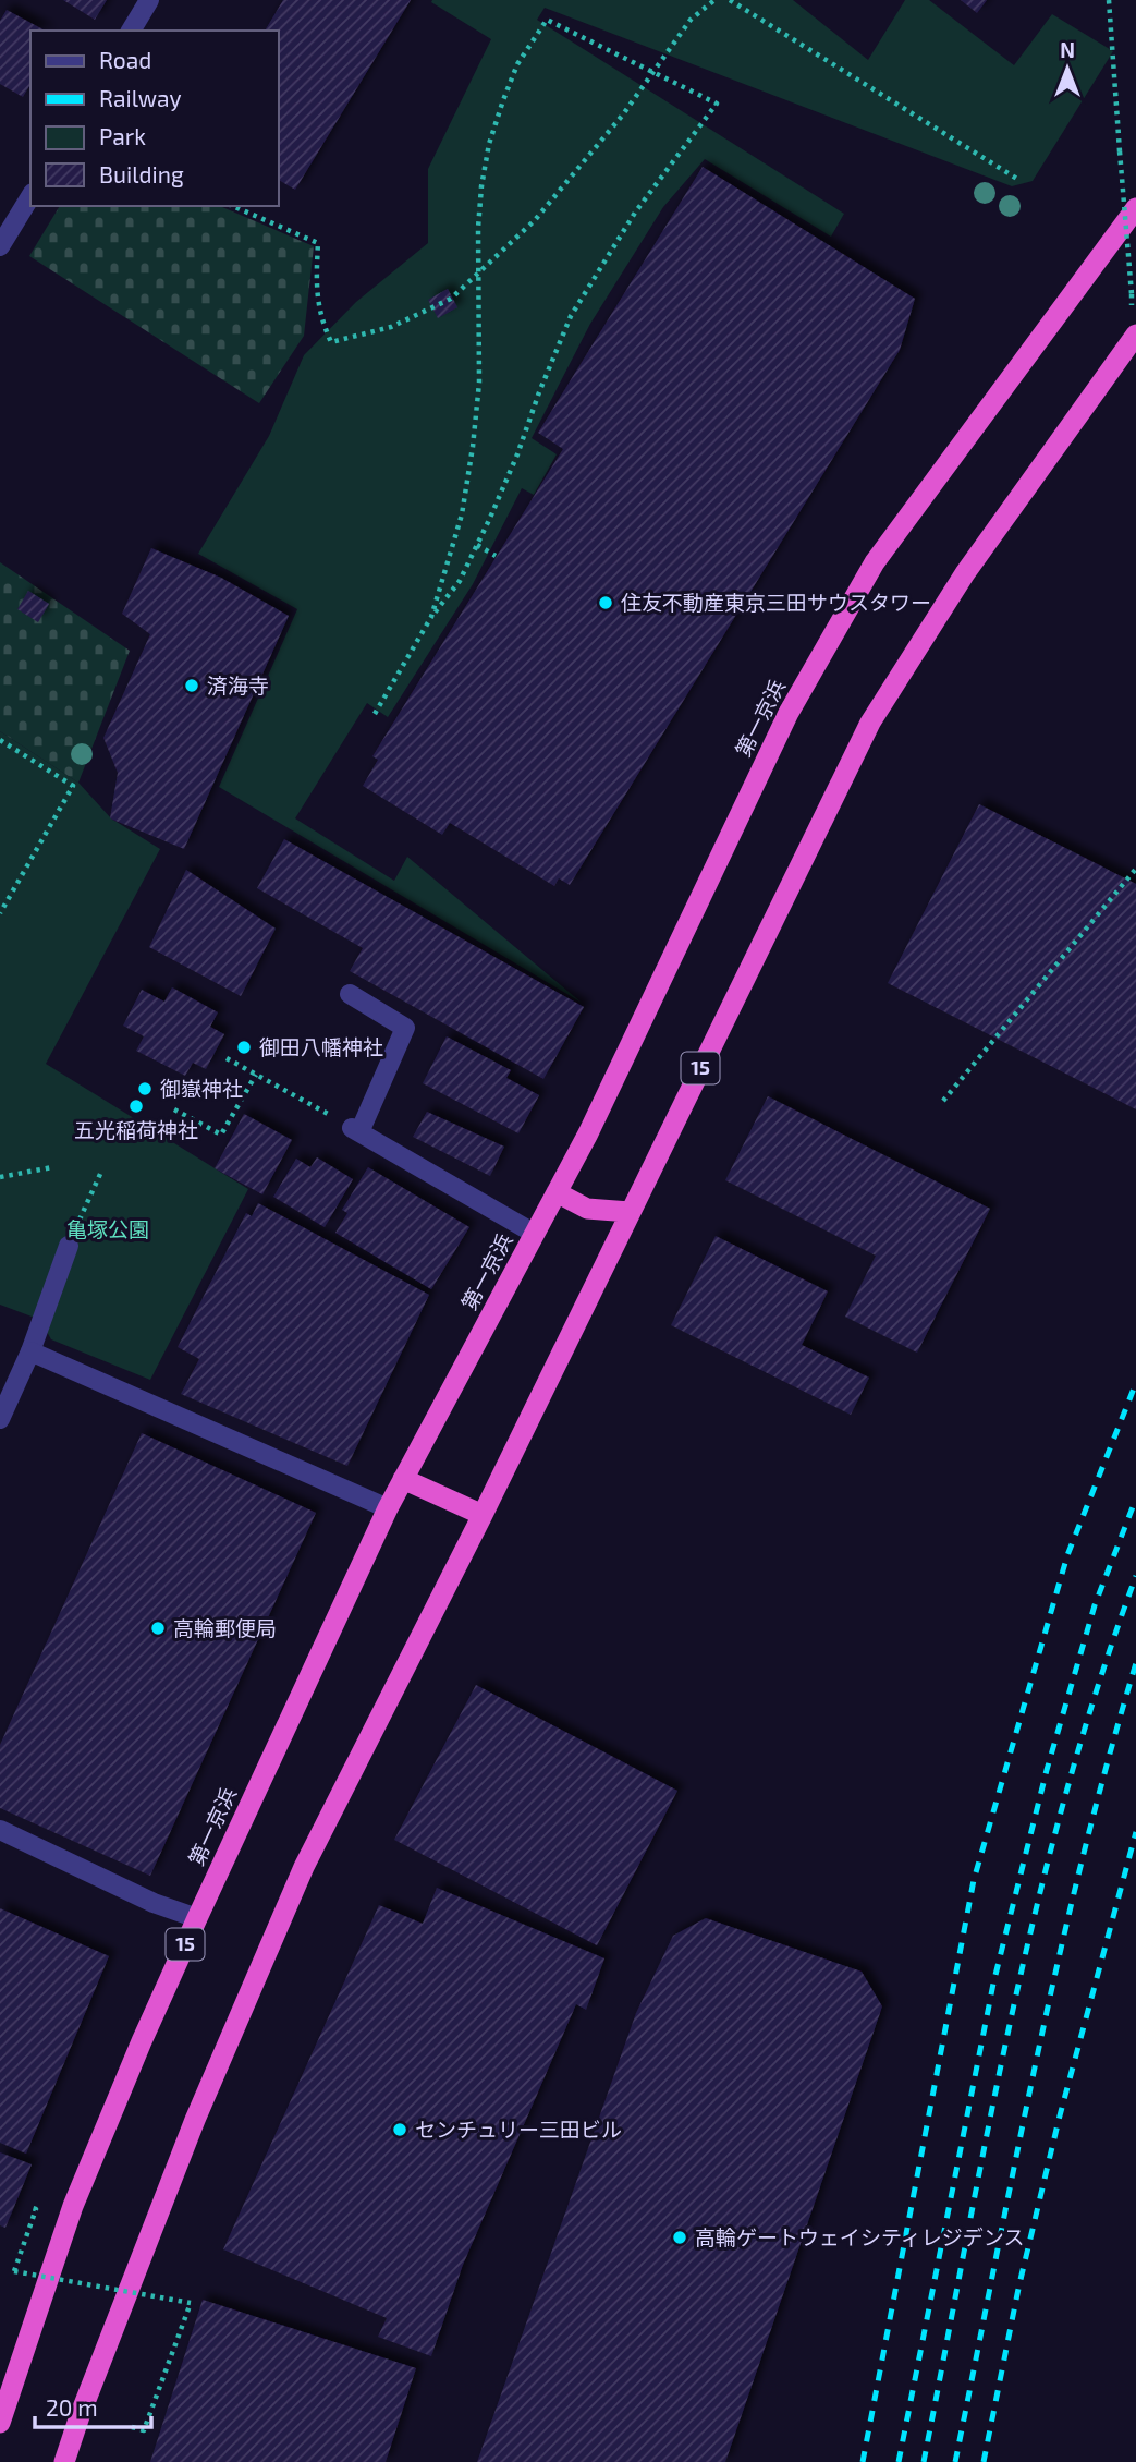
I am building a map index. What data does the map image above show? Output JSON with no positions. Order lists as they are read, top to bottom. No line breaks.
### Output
{"streets":{"highway":["第一京浜","15"]},"parks":["亀塚公園"],"places":["住友不動産東京三田サウスタワー","済海寺","御田八幡神社","御嶽神社","五光稲荷神社","高輪郵便局","センチュリー三田ビル","高輪ゲートウェイシティレジデンス"],"legend":["Road","Railway","Park","Building"],"scale_bar":"20 m","north":"top"}
